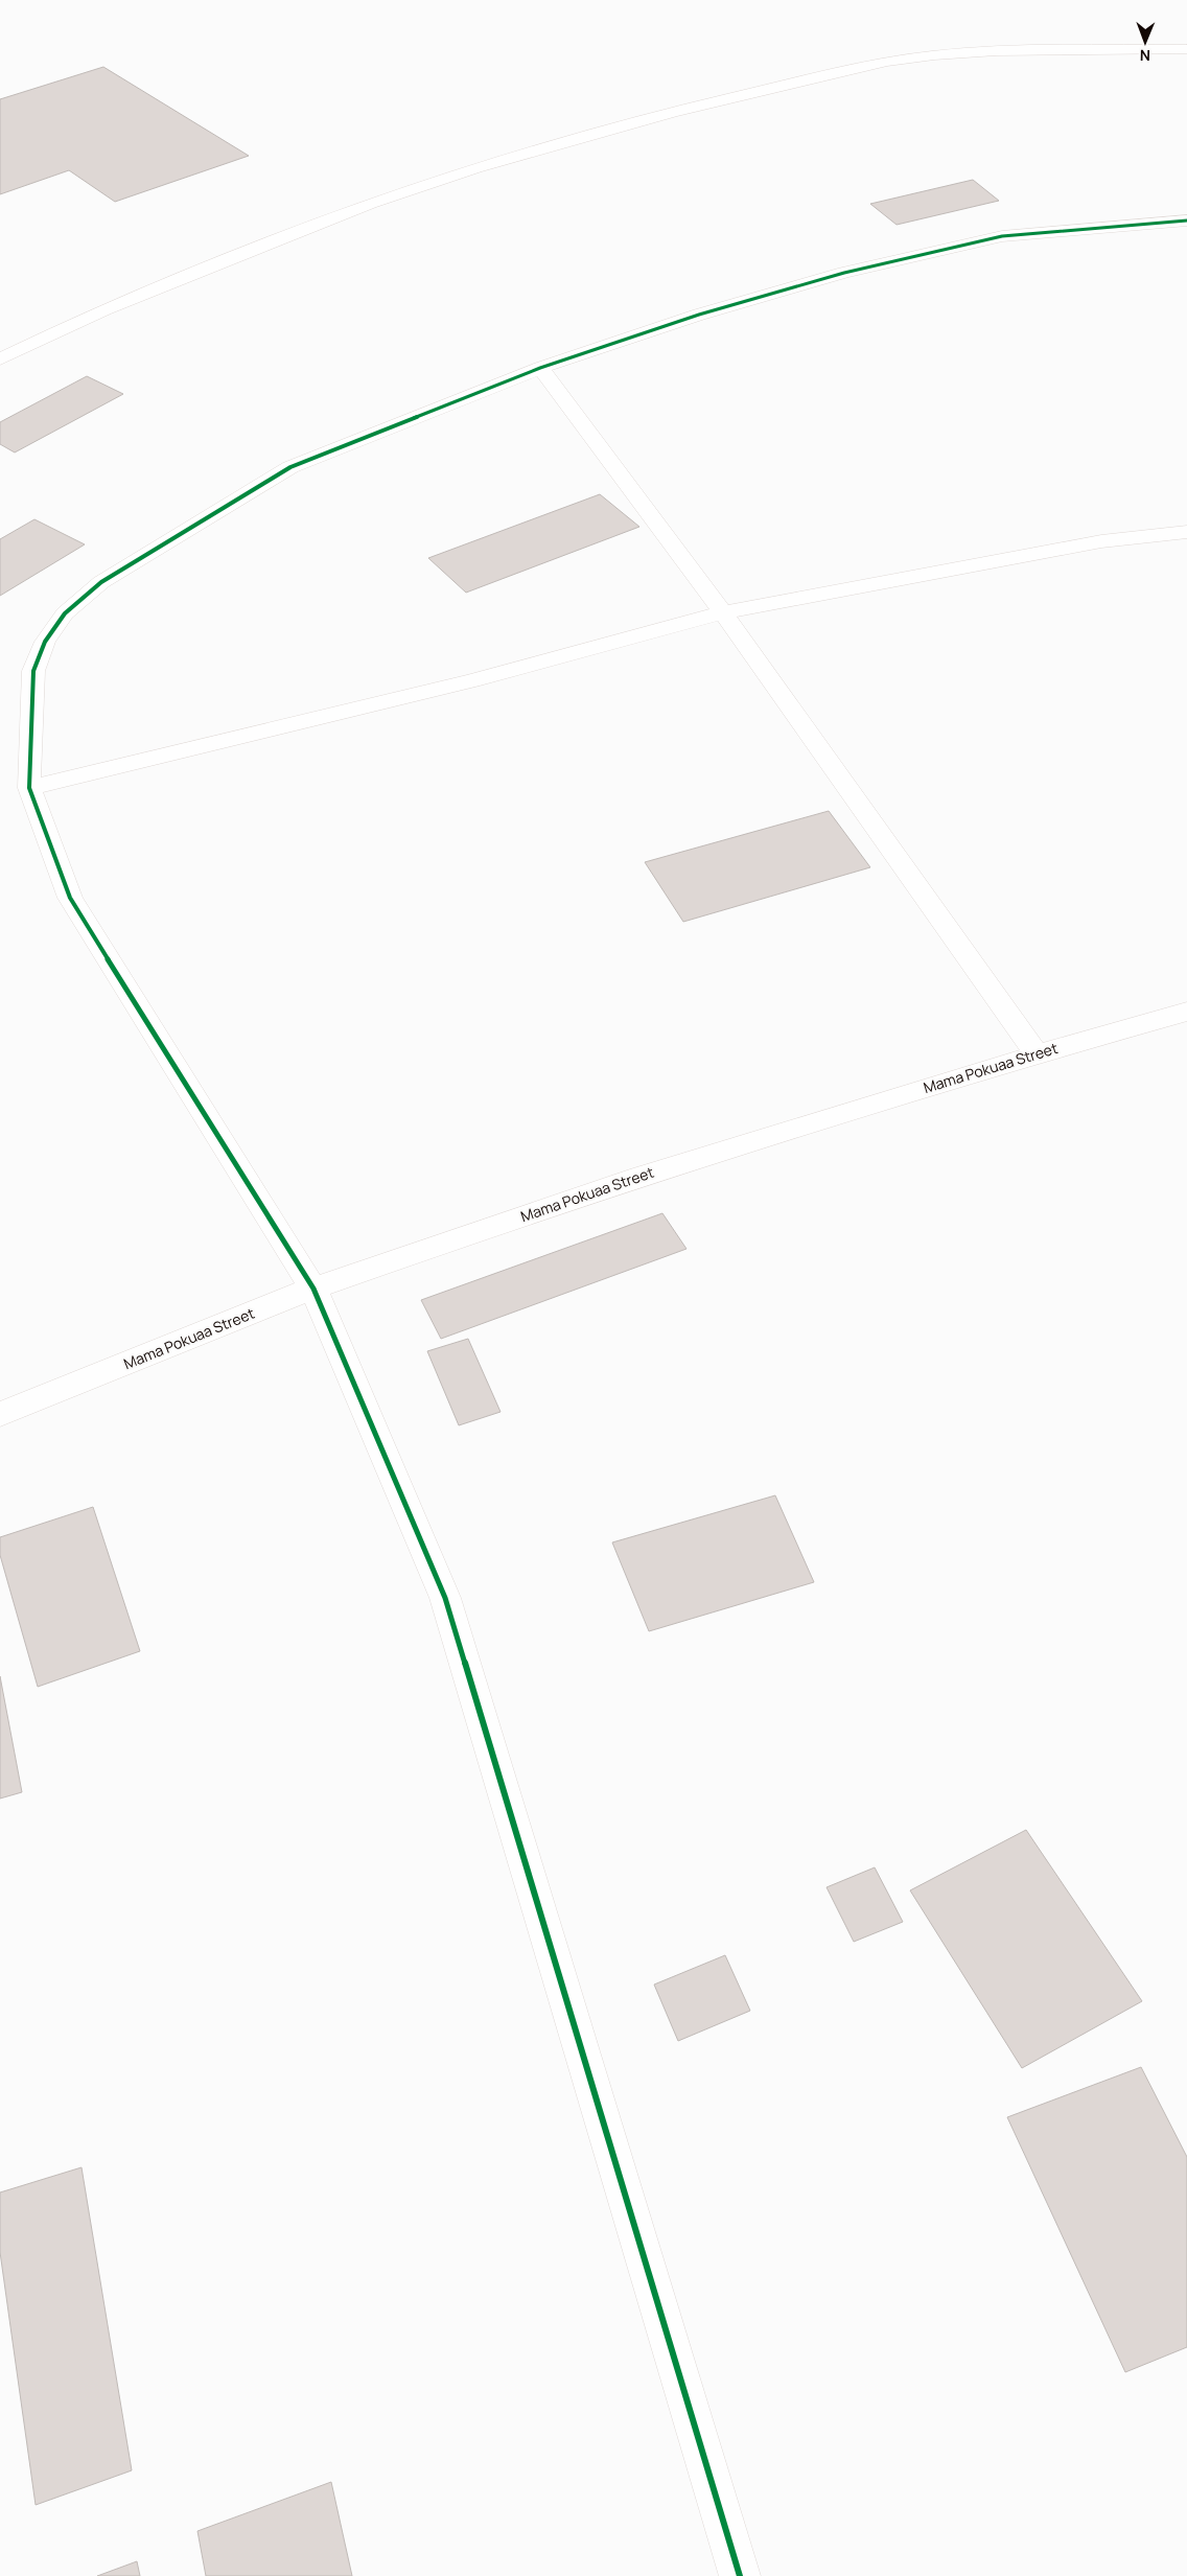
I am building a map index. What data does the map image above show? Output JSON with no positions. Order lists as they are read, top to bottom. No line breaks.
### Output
{"streets":{"street":["Mama Pokuaa Street"]},"north":"bottom"}
